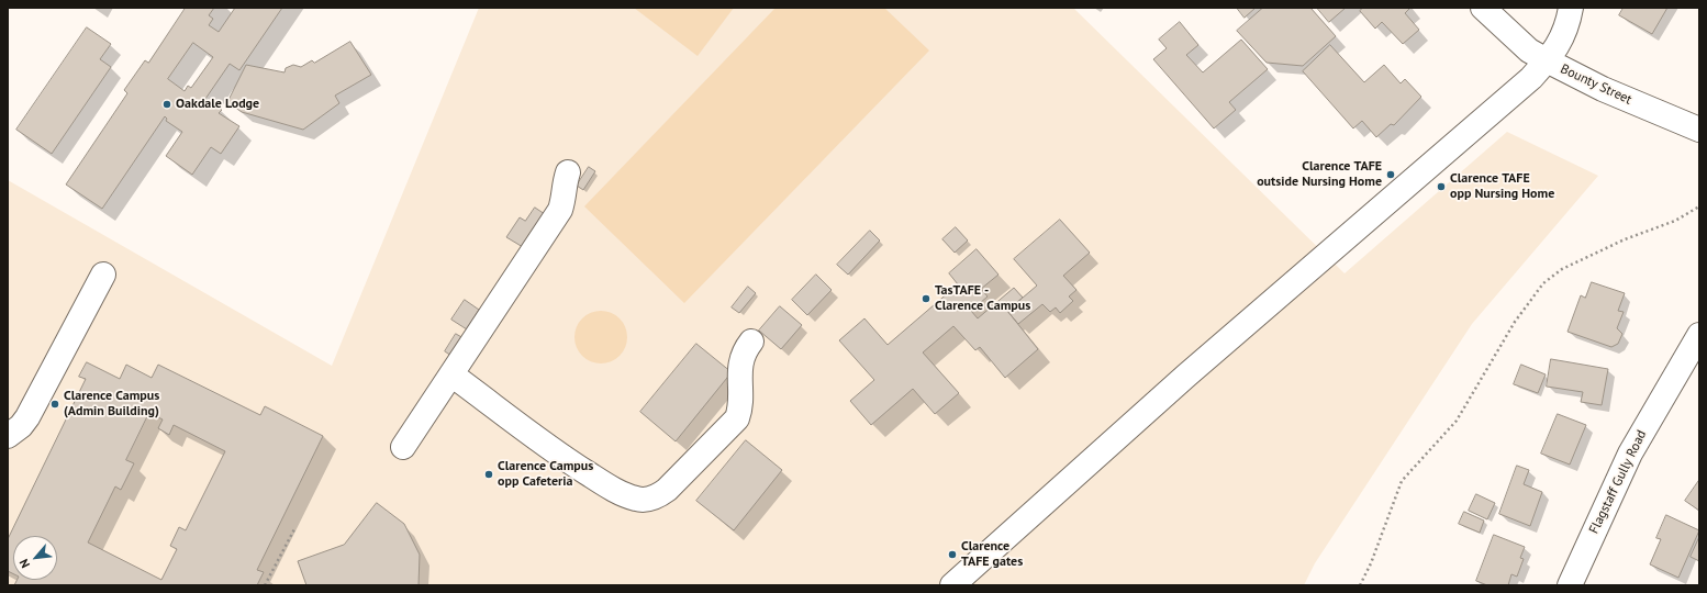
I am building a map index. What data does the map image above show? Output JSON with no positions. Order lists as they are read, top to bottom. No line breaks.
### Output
{"streets":{"street":["Bounty Street","Flagstaff Gully Road"]},"places":["Oakdale Lodge","Clarence TAFE outside Nursing Home","Clarence TAFE opp Nursing Home","TasTAFE - Clarence Campus","Clarence Campus (Admin Building)","Clarence Campus opp Cafeteria","Clarence TAFE gates"],"north":"bottom left"}
